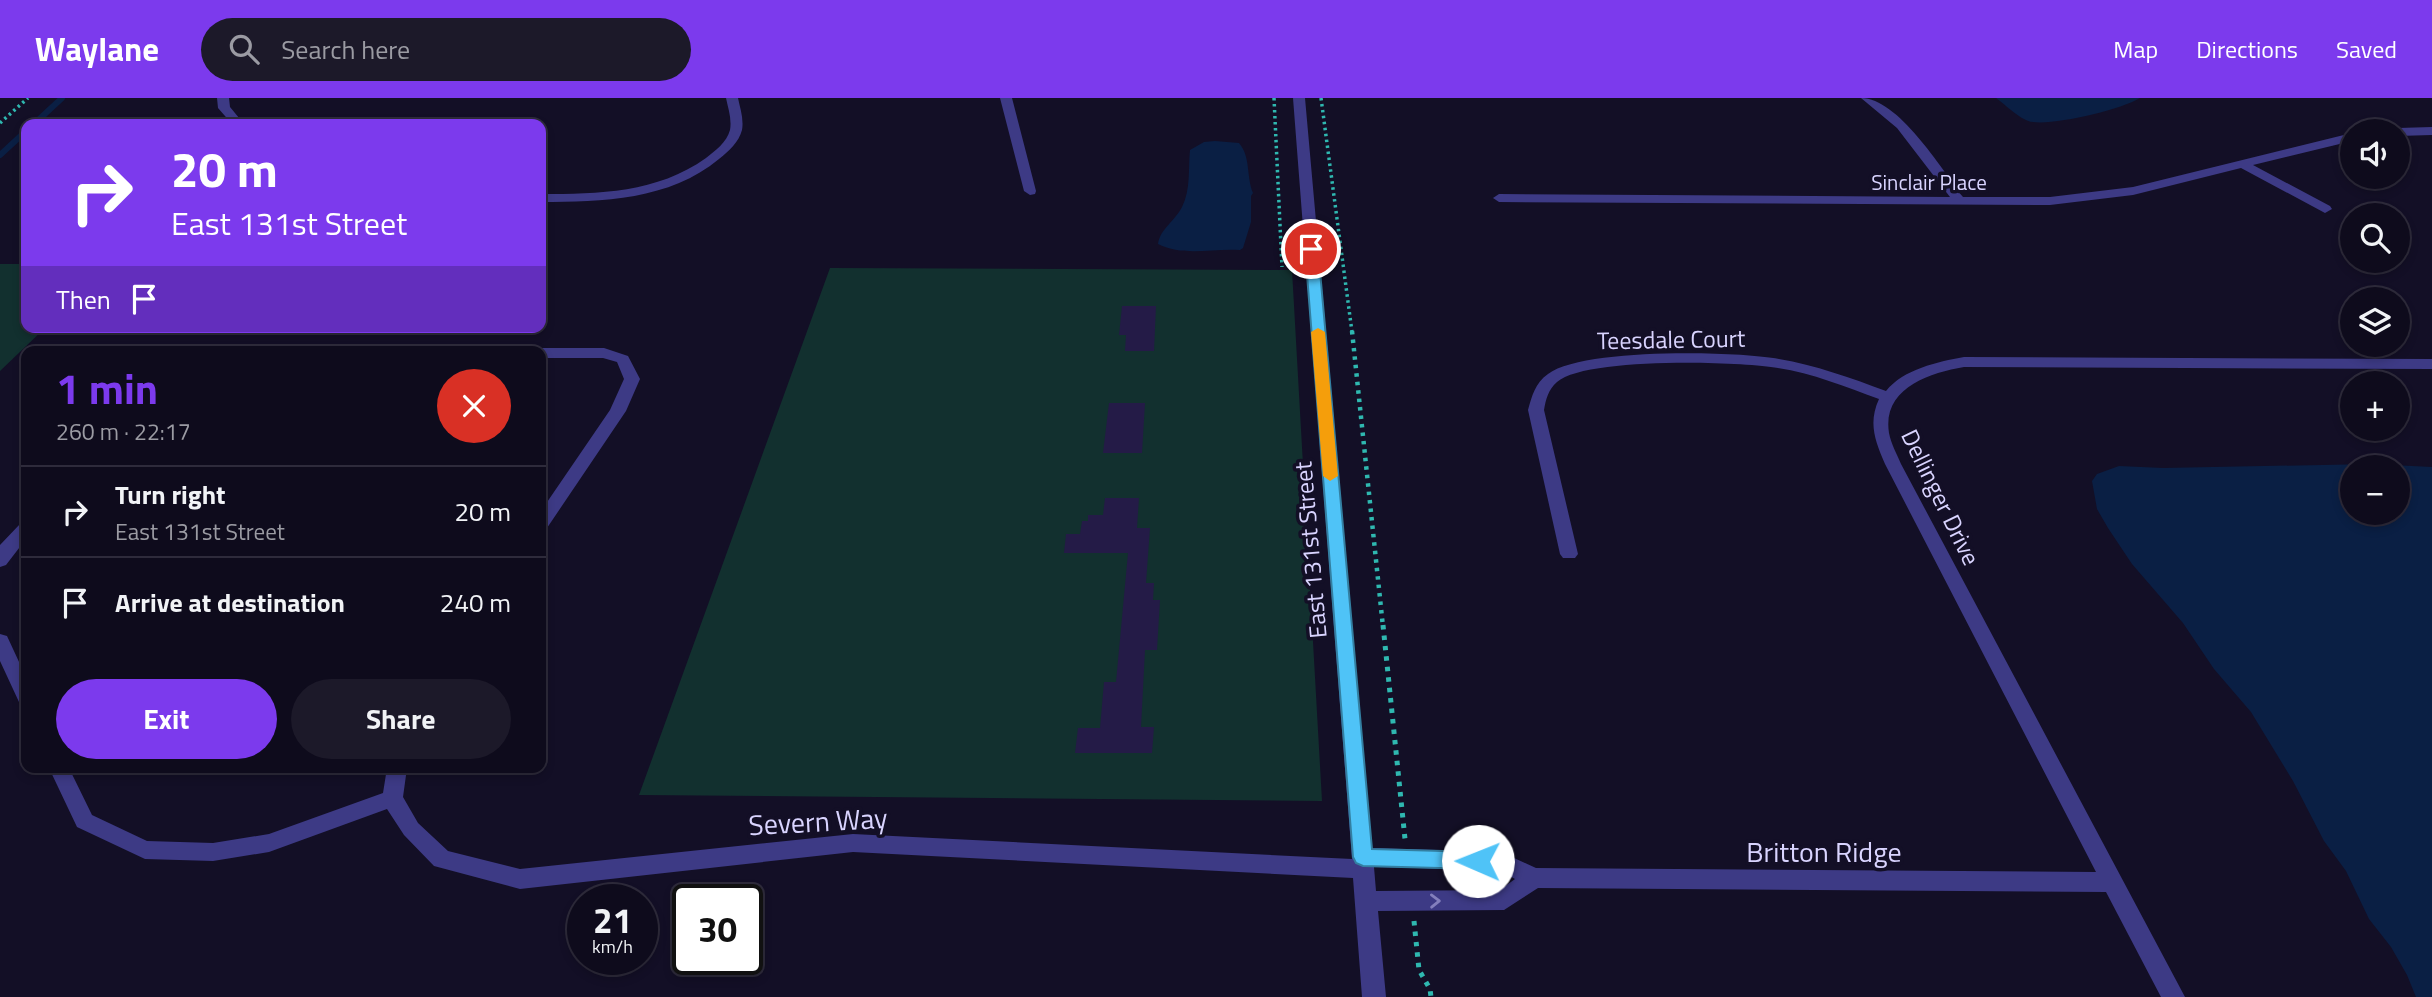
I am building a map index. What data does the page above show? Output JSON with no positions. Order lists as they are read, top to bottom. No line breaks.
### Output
{"streets":{"street":["Sinclair Place","Teesdale Court","Dellinger Drive","East 131st Street","Severn Way","Britton Ridge"]},"crossings":[["Teesdale Court","Dellinger Drive"],["Dellinger Drive","Britton Ridge"],["East 131st Street","Severn Way"],["East 131st Street","Britton Ridge"],["Severn Way","Britton Ridge"]],"page":{"header":"Waylane","search":"Search here","nav":["Map","Directions","Saved"],"map_buttons":["+","−"],"turn":["20 m","East 131st Street"],"then":"Then","heading":["1 min","260 m · 22:17"],"list":[{"name":"Turn right","note":"East 131st Street","value":"20 m"},{"name":"Arrive at destination","value":"240 m"}],"buttons":["Exit","Share"],"speed":"21 km/h","limit":"30"}}
